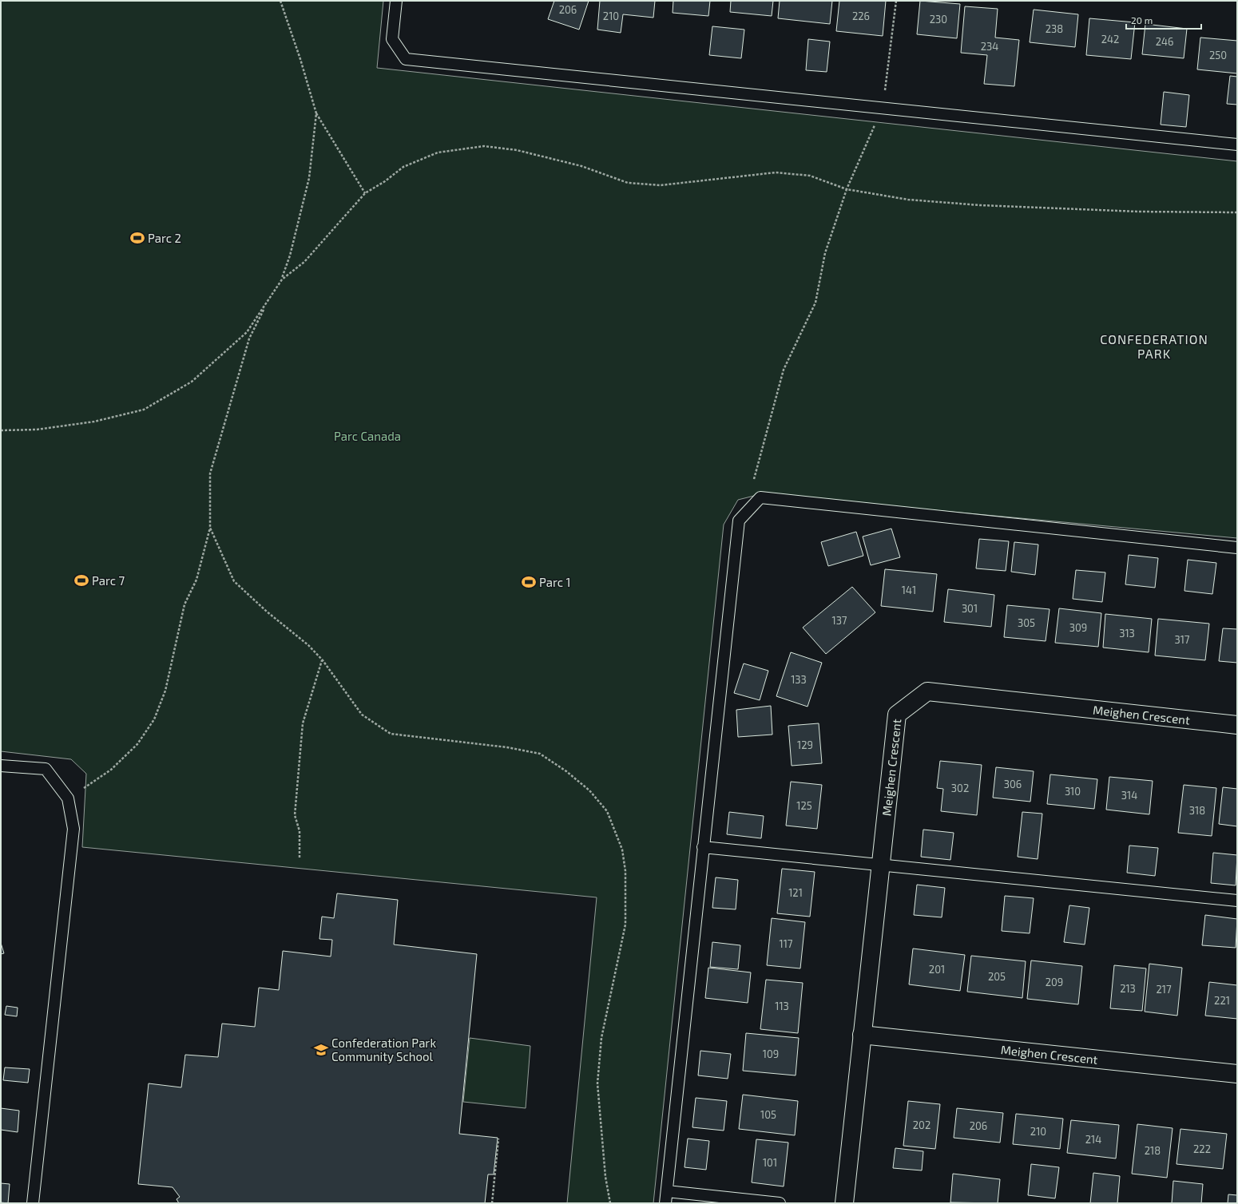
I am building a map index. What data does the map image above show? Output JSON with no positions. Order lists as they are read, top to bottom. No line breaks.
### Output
{"streets":{"street":["Meighen Crescent"]},"districts":["CONFEDERATION PARK"],"parks":["Parc Canada"],"places":{"sports":["Parc 2","Parc 7","Parc 1"],"school or university":["Confederation Park Community School"]},"house_numbers":["206","210","226","230","238","242","246","234","250","141","301","137","305","309","313","317","133","129","306","302","310","314","125","318","121","117","201","205","209","213","217","221","113","109","105","202","206","210","214","222","218","101"],"scale_bar":"20 m"}
